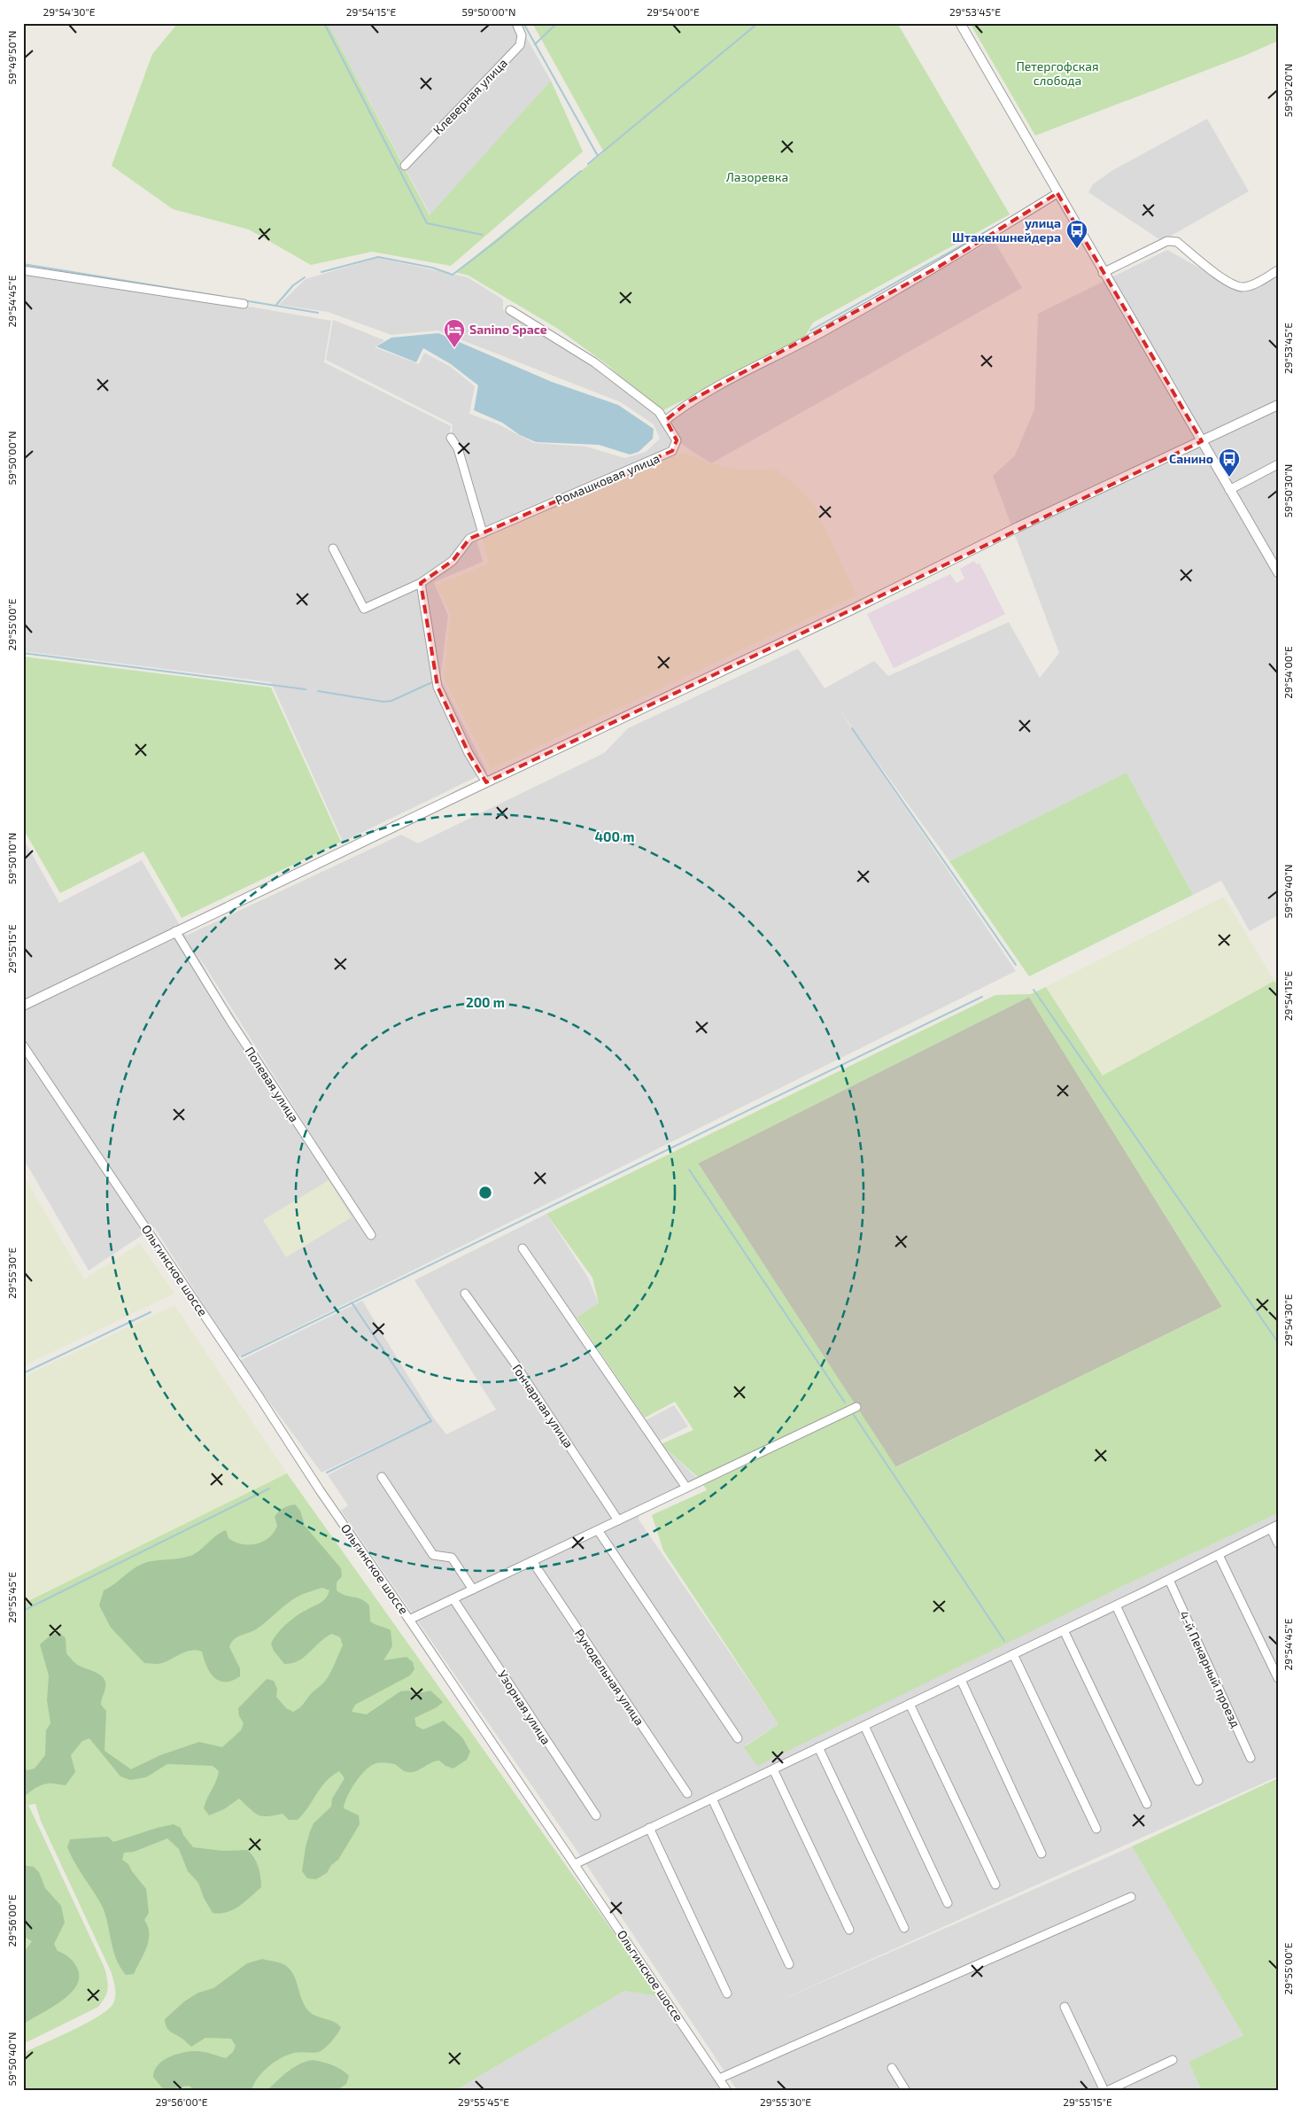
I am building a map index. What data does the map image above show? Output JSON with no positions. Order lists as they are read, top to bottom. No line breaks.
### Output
{"streets":{"street":["Клеверная улица","Ромашковая улица","Полевая улица","Ольгинское шоссе","Гончарная улица","4-й Пекарный проезд","Рукодельная улица","Узорная улица"]},"parks":["Петергофская слобода","Лазоревка"],"places":{"bus stop":["улица Штакеншнейдера","Санино"],"hotel":["Sanino Space"]},"coordinates":["29°54'30\"E","29°54'15\"E","59°50'00\"N","29°54'00\"E","29°53'45\"E","59°49'50\"N","59°50'20\"N","29°54'45\"E","59°50'30\"N","29°55'00\"E","59°50'10\"N","59°50'40\"N","29°55'15\"E","29°55'30\"E","29°55'45\"E","29°56'00\"E"],"rings":["400 m","200 m"]}
